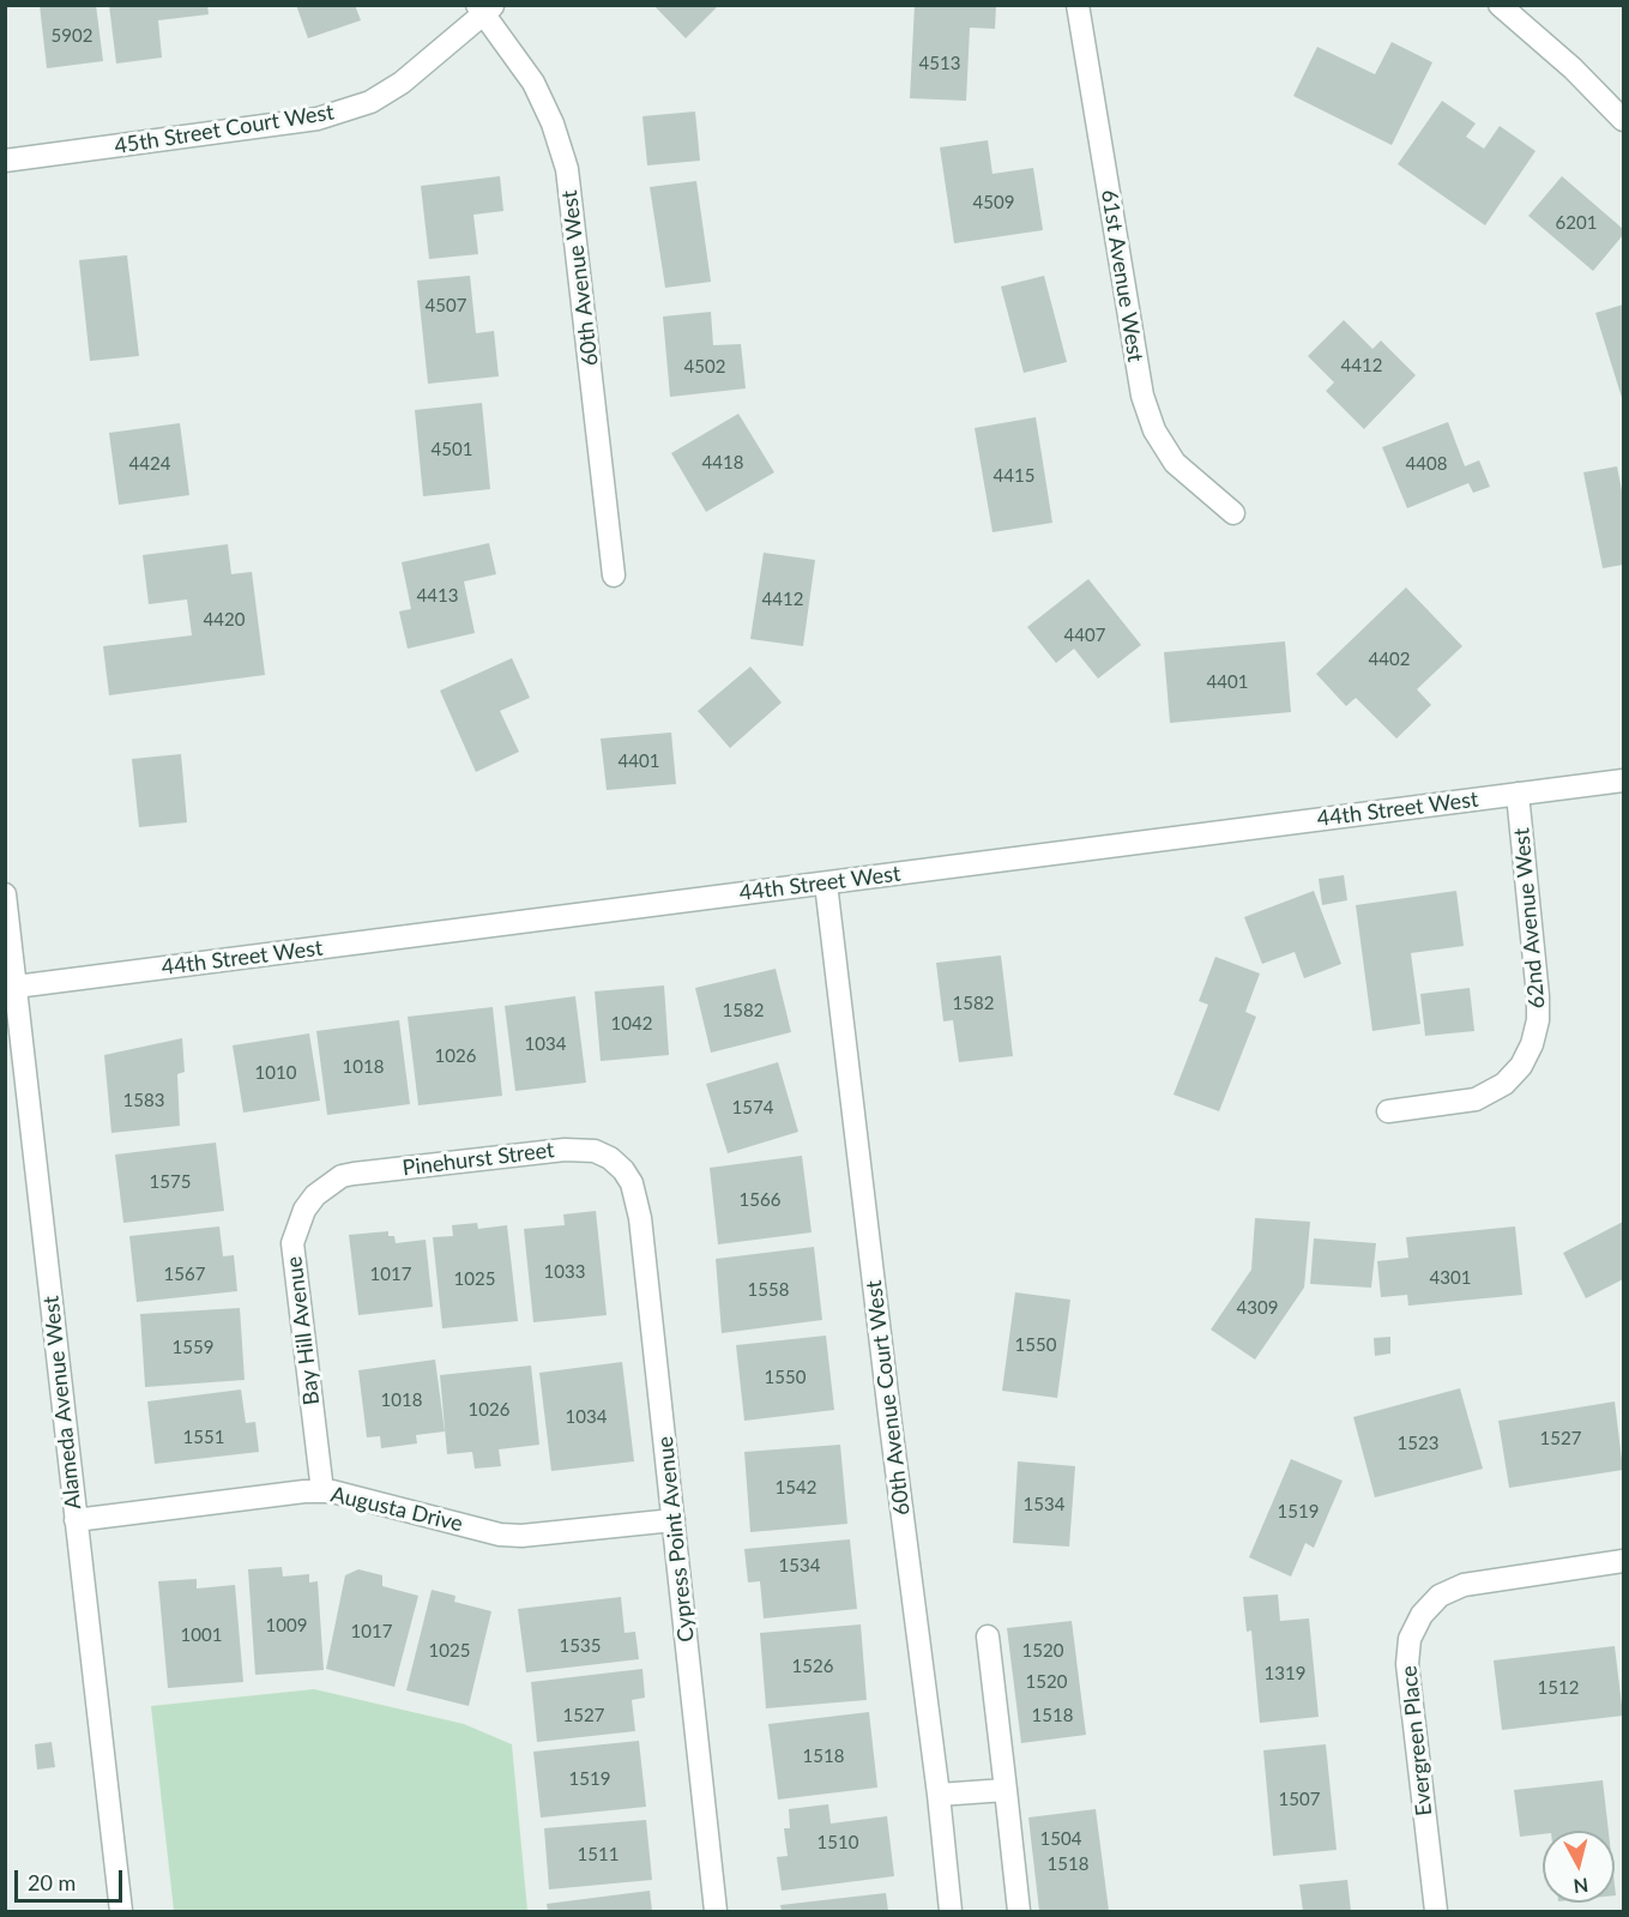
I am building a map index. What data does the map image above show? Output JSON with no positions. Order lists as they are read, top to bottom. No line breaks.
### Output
{"streets":{"street":["45th Street Court West","61st Avenue West","60th Avenue West","44th Street West","62nd Avenue West","Pinehurst Street","Bay Hill Avenue","60th Avenue Court West","Alameda Avenue West","Augusta Drive","Cypress Point Avenue","Evergreen Place"]},"crossings":[["45th Street Court West","60th Avenue West"],["44th Street West","62nd Avenue West"],["44th Street West","60th Avenue Court West"],["44th Street West","Alameda Avenue West"],["Pinehurst Street","Bay Hill Avenue"],["Pinehurst Street","Cypress Point Avenue"],["Bay Hill Avenue","Augusta Drive"],["Alameda Avenue West","Augusta Drive"],["Augusta Drive","Cypress Point Avenue"]],"house_numbers":["5902","4513","4509","6201","4507","4412","4502","4501","4418","4424","4408","4415","4413","4412","4420","4407","4402","4401","4401","1582","1582","1042","1034","1026","1018","1010","1583","1574","1575","1566","1033","1567","1017","4301","1025","1558","4309","1550","1559","1550","1018","1026","1034","1551","1527","1523","1542","1534","1519","1534","1009","1017","1001","1535","1025","1520","1526","1319","1520","1512","1527","1518","1518","1519","1507","1504","1510","1511","1518"],"scale_bar":"20 m","north":"bottom"}
